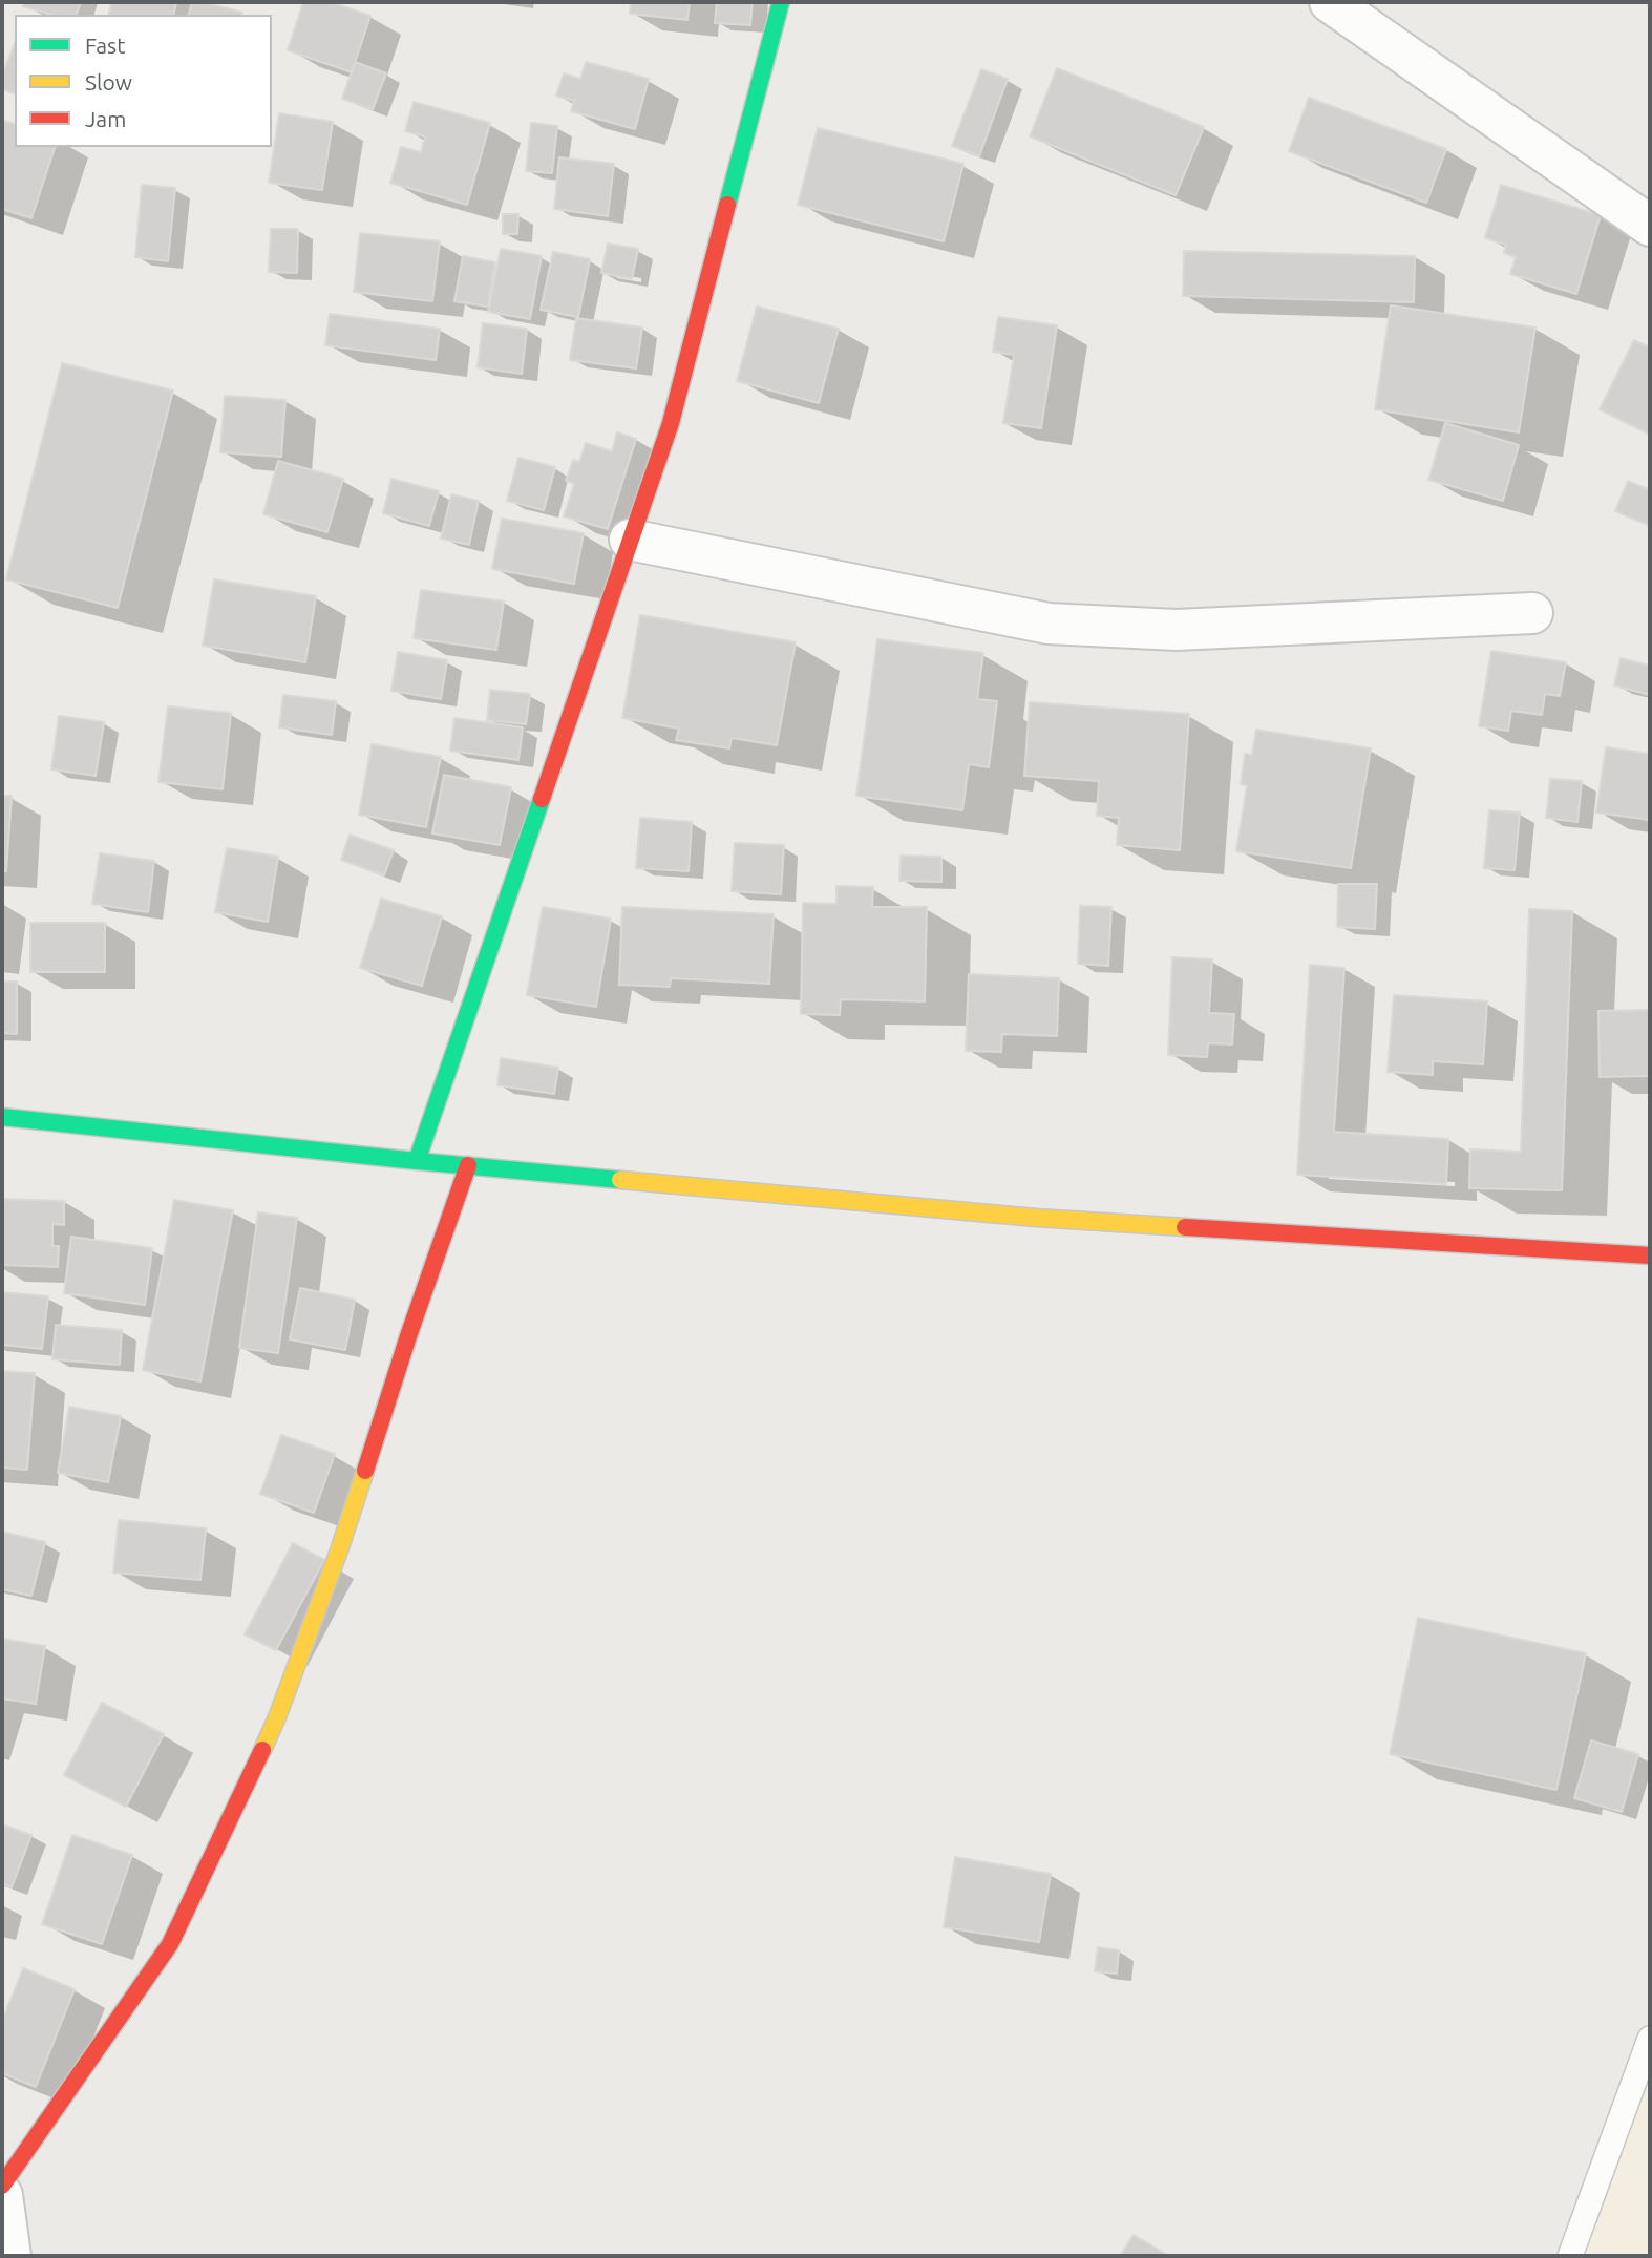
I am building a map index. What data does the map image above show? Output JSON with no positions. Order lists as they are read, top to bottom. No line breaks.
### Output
{"legend":["Fast","Slow","Jam"]}
